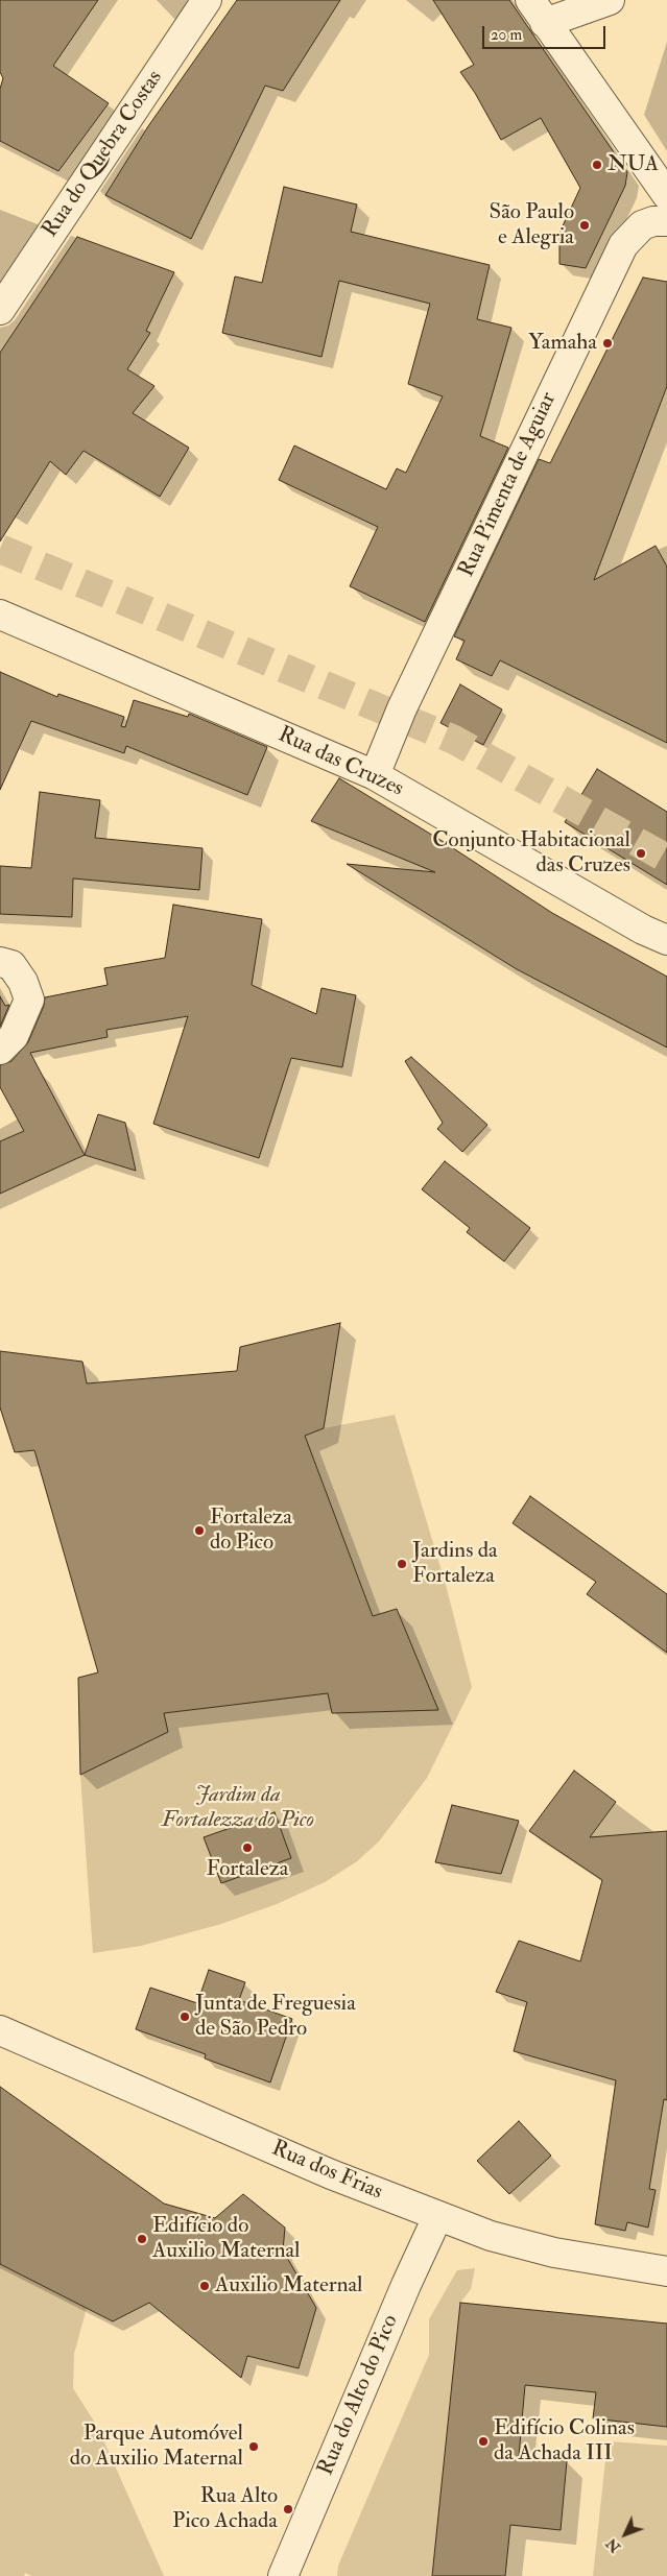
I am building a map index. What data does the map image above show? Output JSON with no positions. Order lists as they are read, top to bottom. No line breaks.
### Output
{"streets":{"street":["Rua do Quebra Costas","Rua Pimenta de Aguiar","Rua das Cruzes","Rua dos Frias","Rua do Alto do Pico"]},"crossings":[["Rua Pimenta de Aguiar","Rua das Cruzes"],["Rua dos Frias","Rua do Alto do Pico"]],"parks":["Jardim da Fortalezza do Pico"],"places":["NUA","São Paulo e Alegria","Yamaha","Conjunto Habitacional das Cruzes","Fortaleza do Pico","Jardins da Fortaleza","Fortaleza","Junta de Freguesia de São Pedro","Edifício do Auxilio Maternal","Auxilio Maternal","Edifício Colinas da Achada III","Parque Automóvel do Auxilio Maternal","Rua Alto Pico Achada"],"scale_bar":"20 m","north":"bottom left"}
